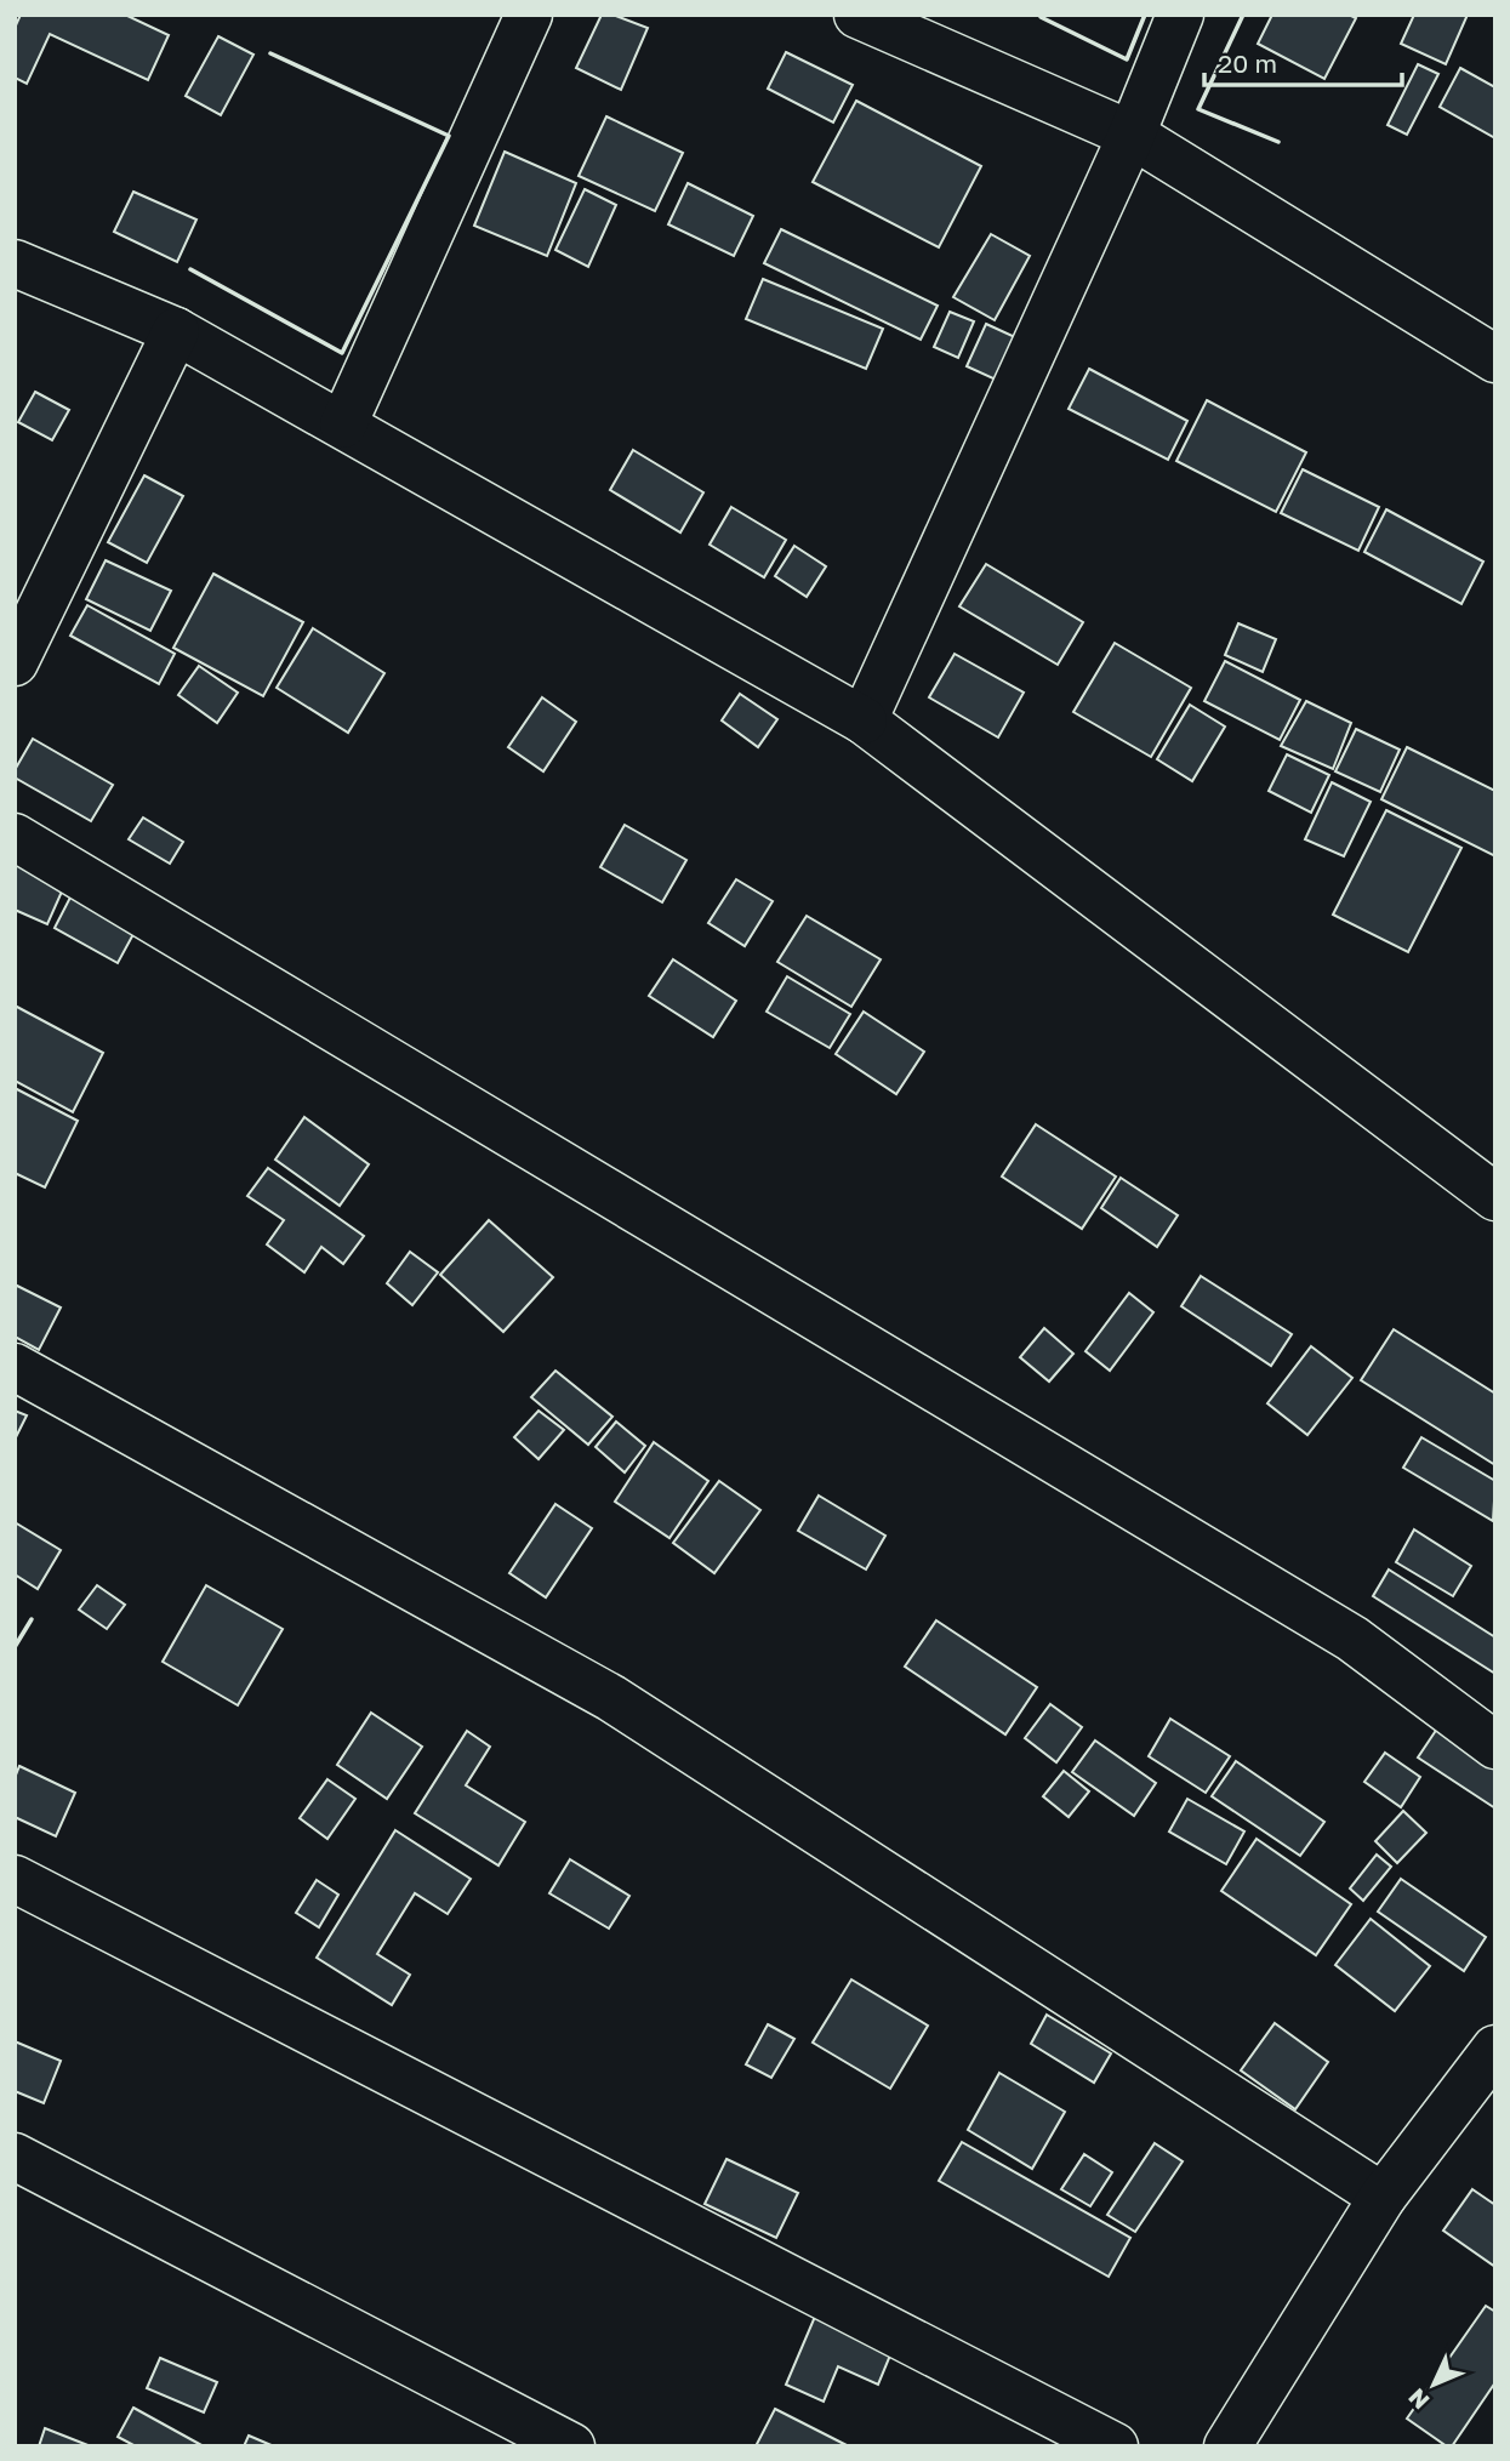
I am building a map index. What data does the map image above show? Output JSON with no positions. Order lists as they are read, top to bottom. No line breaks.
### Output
{"scale_bar":"20 m","north":"bottom left"}
